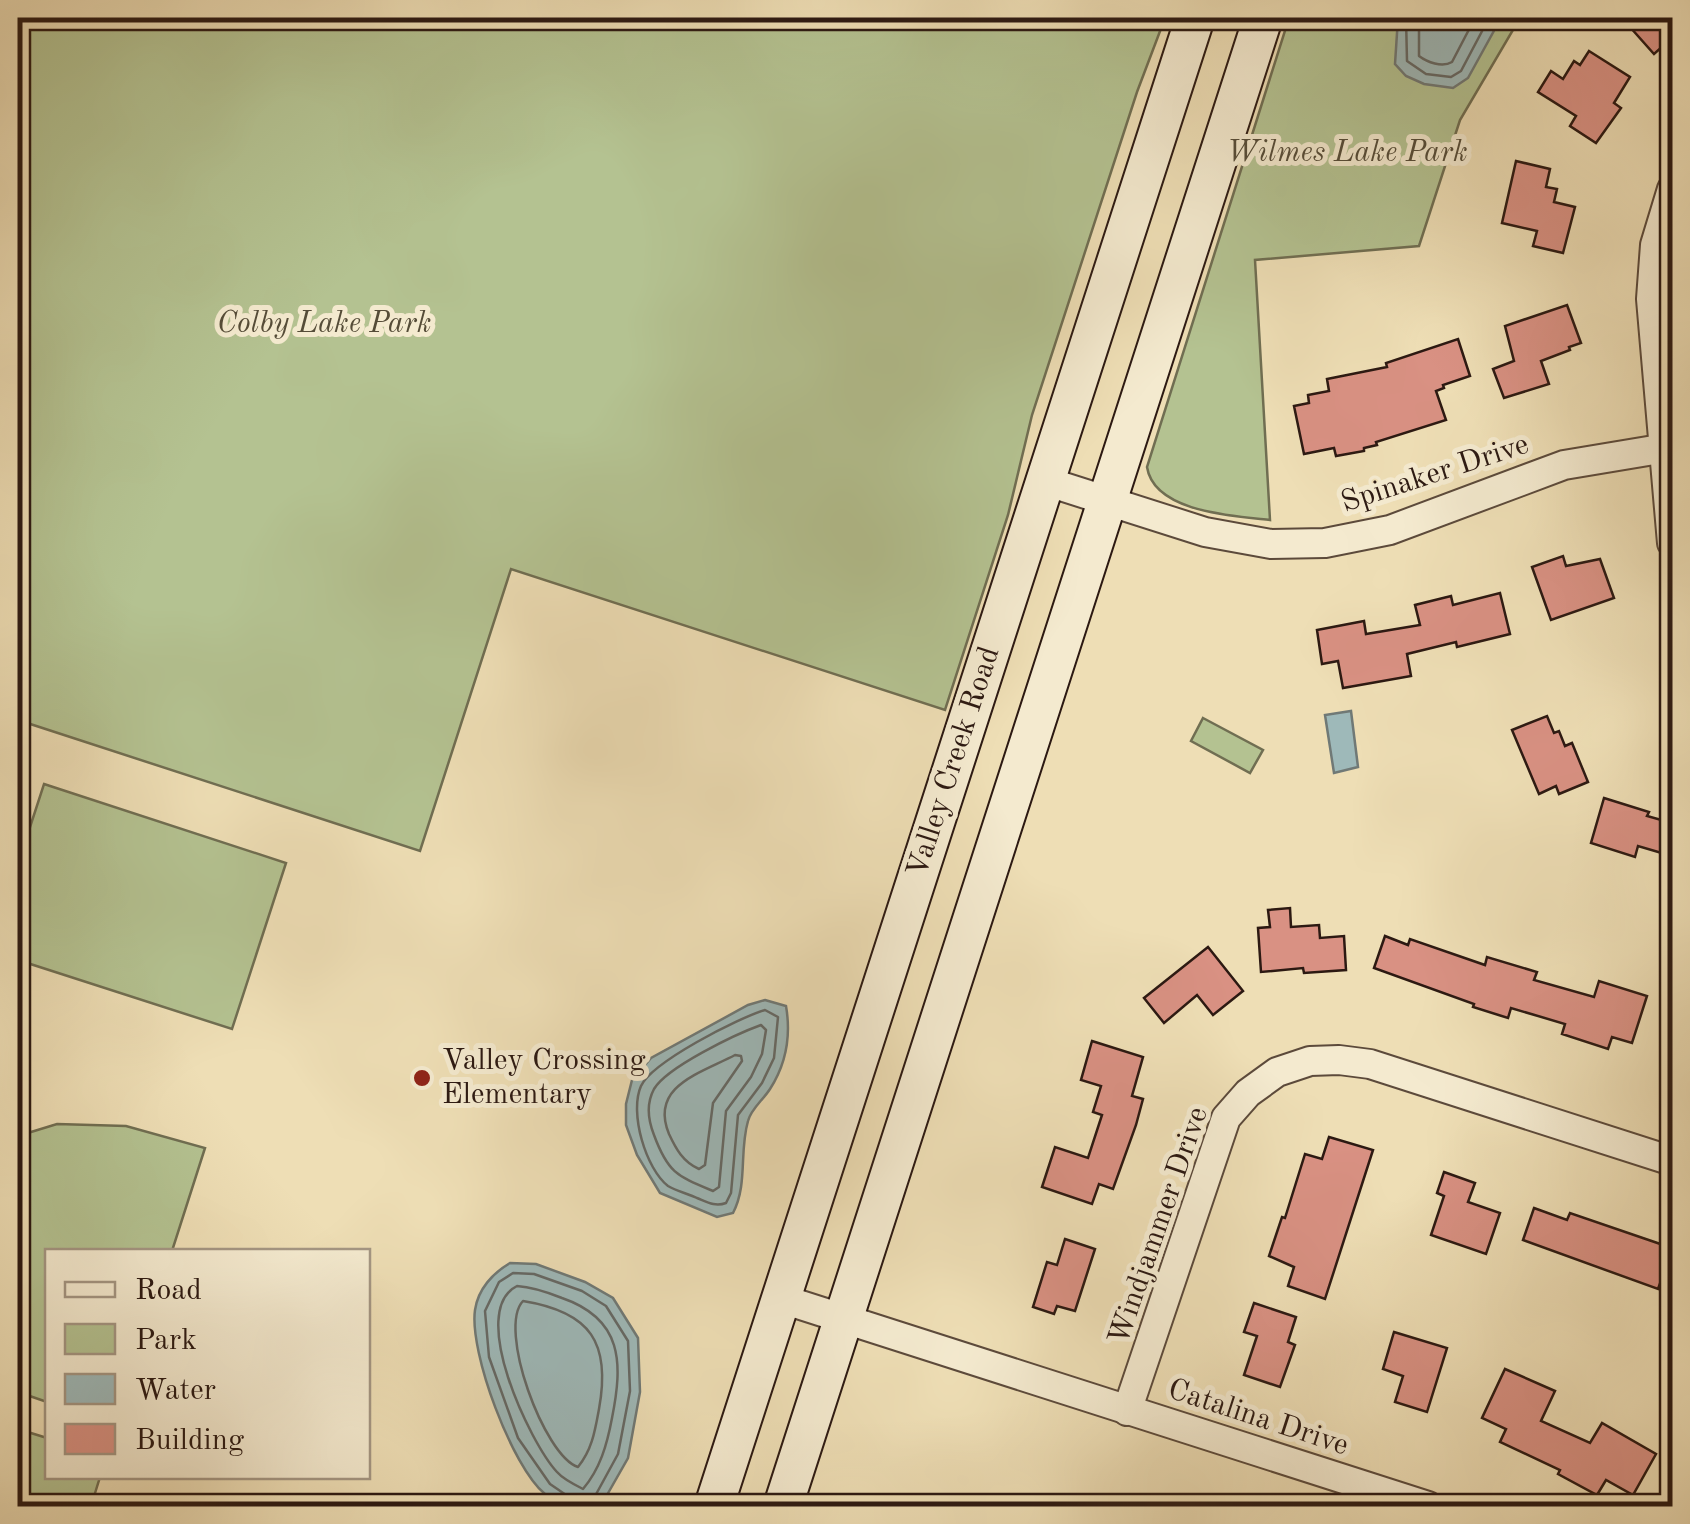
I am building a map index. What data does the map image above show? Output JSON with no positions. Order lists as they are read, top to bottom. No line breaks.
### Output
{"streets":{"main road":["Valley Creek Road"],"street":["Spinaker Drive","Windjammer Drive","Catalina Drive"]},"crossings":[["Spinaker Drive","Valley Creek Road"],["Valley Creek Road","Catalina Drive"],["Windjammer Drive","Catalina Drive"]],"parks":["Wilmes Lake Park","Colby Lake Park"],"places":["Valley Crossing Elementary"],"legend":["Road","Park","Water","Building"]}
